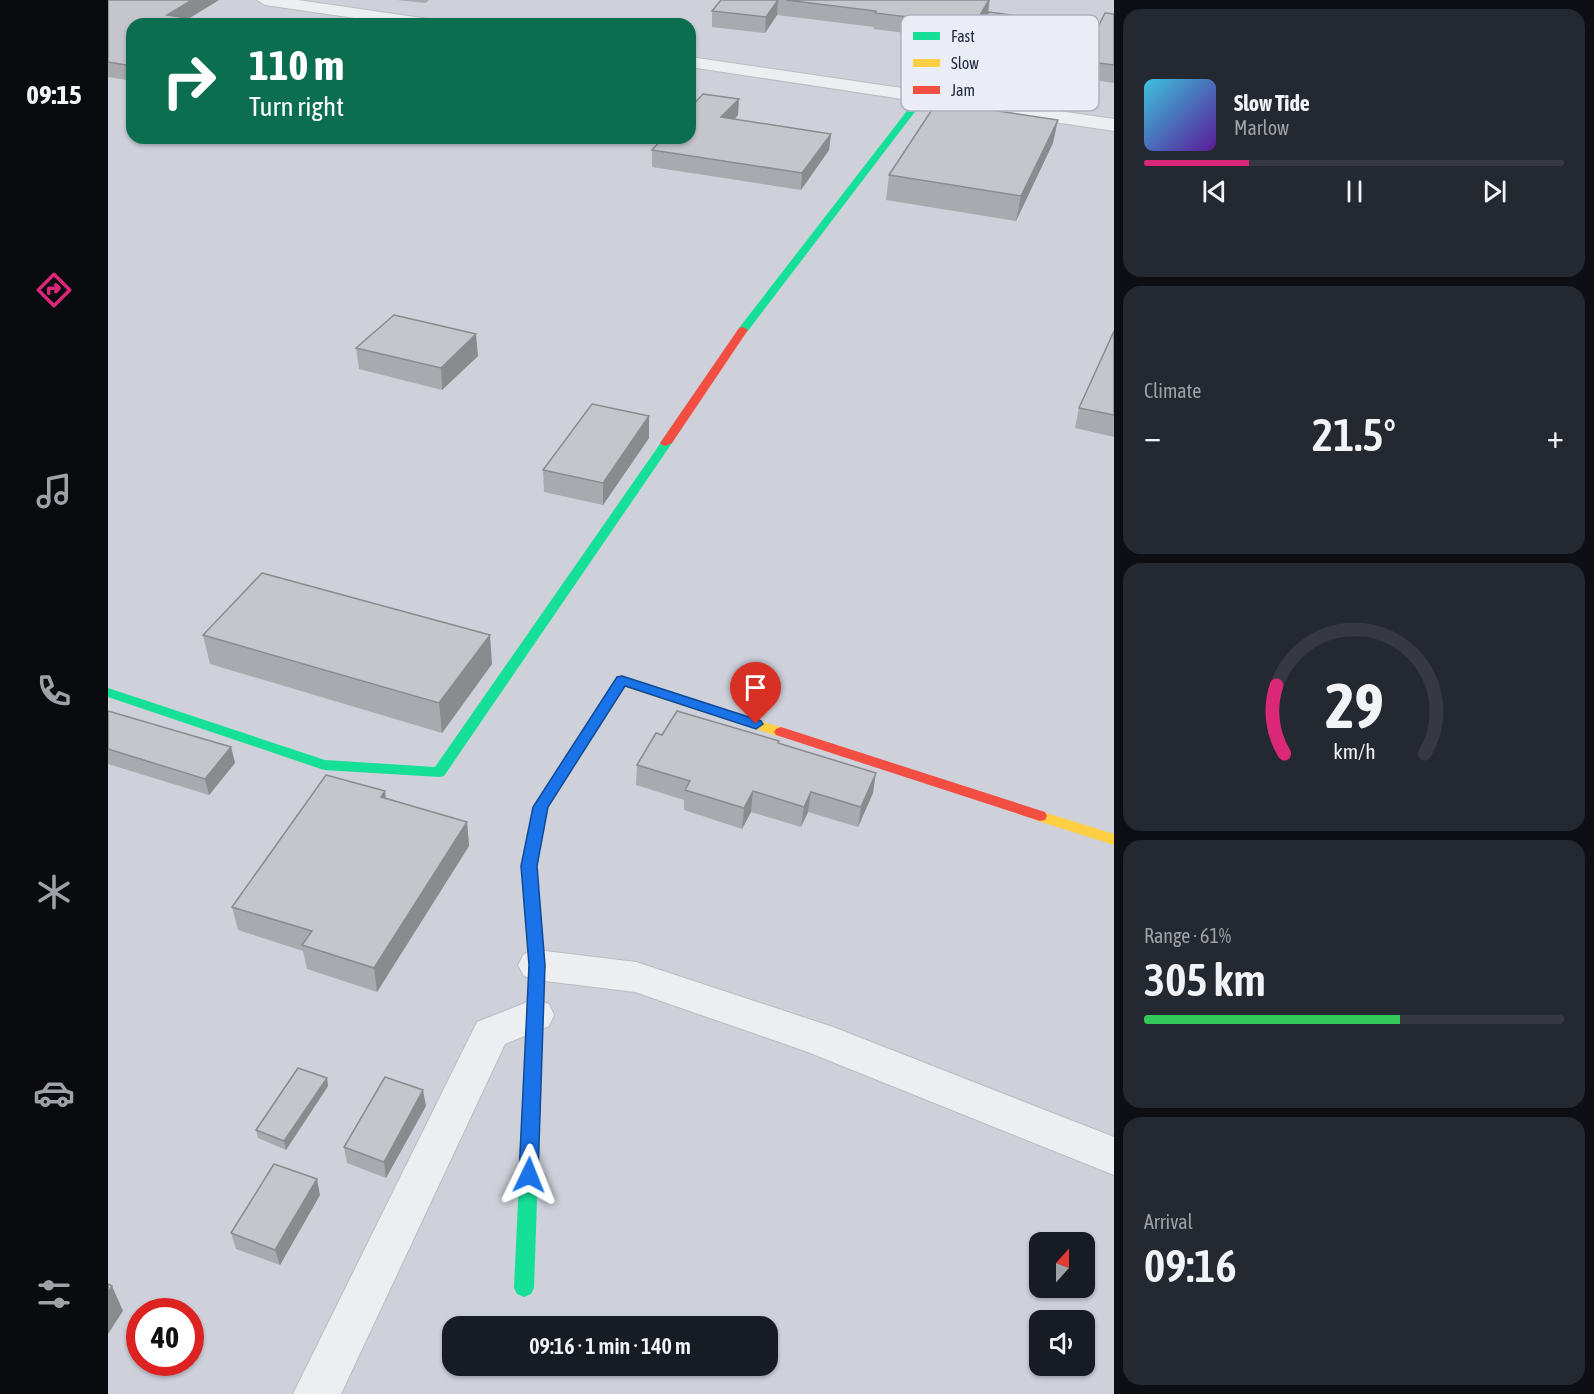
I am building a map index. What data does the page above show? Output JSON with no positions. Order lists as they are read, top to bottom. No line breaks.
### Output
{"legend":["Fast","Slow","Jam"],"north":"top","page":{"tabs":"09:15","turn":["110 m","Turn right"],"song":["Slow Tide","Marlow"],"tile":["Climate",["Range · 61%","305 km"],["Arrival","09:16"]],"heat":["−","21.5°","+"],"limit":"40","trip":"09:16 · 1 min · 140 m","gauge":["29","km/h"]}}
